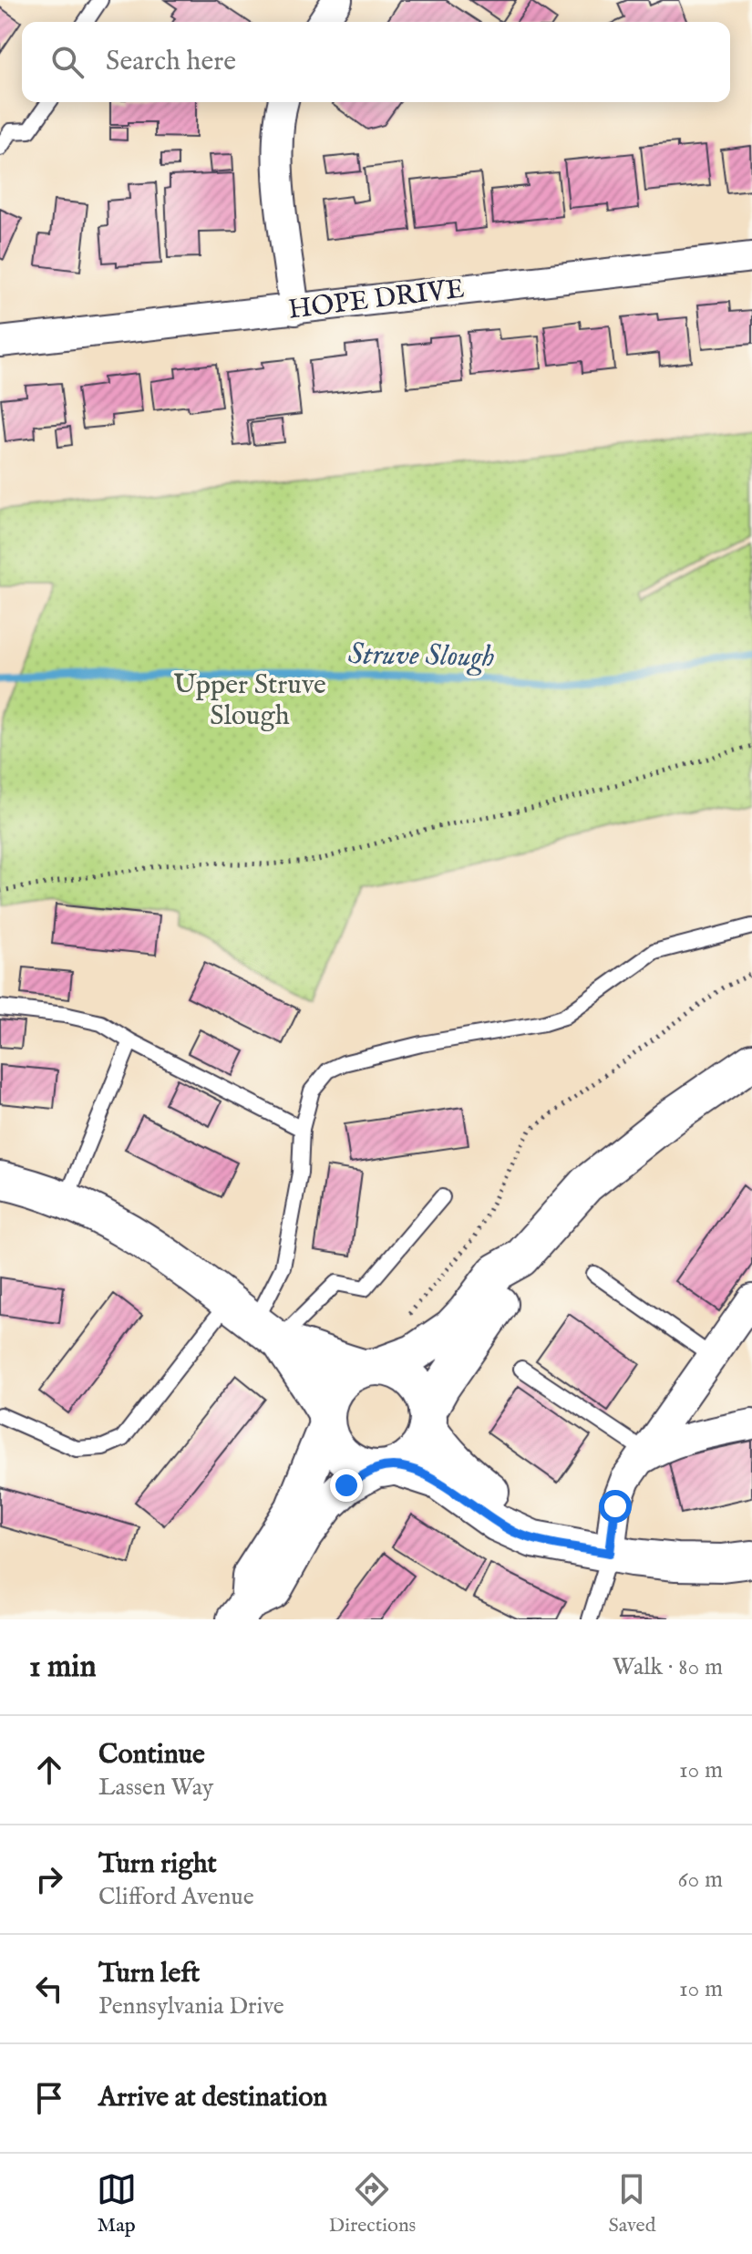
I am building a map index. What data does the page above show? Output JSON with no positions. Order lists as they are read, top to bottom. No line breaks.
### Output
{"streets":{"street":["HOPE DRIVE"]},"water":["Struve Slough"],"parks":["Upper Struve Slough"],"page":{"search":"Search here","heading":["1 min","Walk · 80 m"],"list":[["Continue","Lassen Way","10 m"],["Turn right","Clifford Avenue","60 m"],["Turn left","Pennsylvania Drive","10 m"],"Arrive at destination"],"nav":["Map","Directions","Saved"]}}
